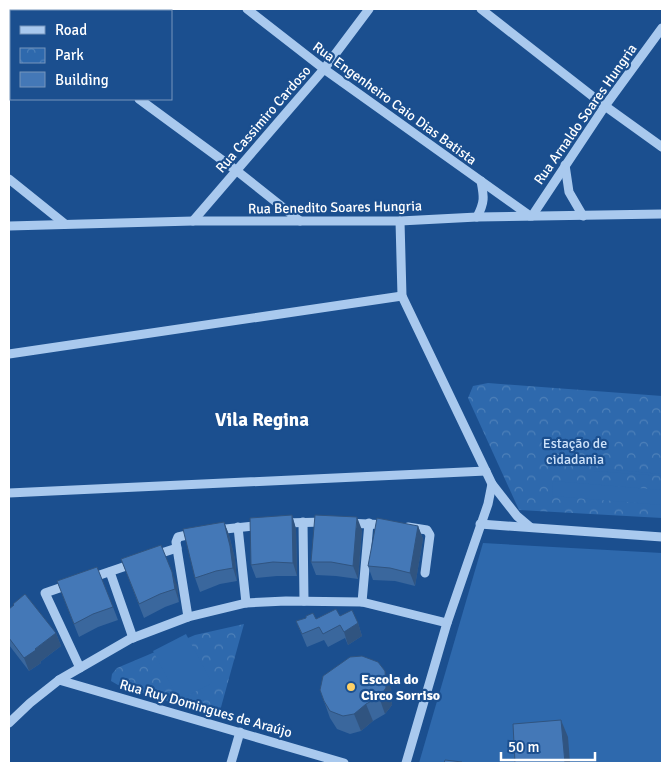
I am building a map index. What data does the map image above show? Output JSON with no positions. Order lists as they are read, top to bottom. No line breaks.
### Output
{"streets":{"street":["Rua Engenheiro Caio Dias Batista","Rua Arnaldo Soares Hungria","Rua Cassimiro Cardoso","Rua Benedito Soares Hungria","Rua Ruy Domingues de Araújo"]},"crossings":[["Rua Engenheiro Caio Dias Batista","Rua Arnaldo Soares Hungria"],["Rua Engenheiro Caio Dias Batista","Rua Cassimiro Cardoso"],["Rua Engenheiro Caio Dias Batista","Rua Benedito Soares Hungria"],["Rua Arnaldo Soares Hungria","Rua Benedito Soares Hungria"],["Rua Cassimiro Cardoso","Rua Benedito Soares Hungria"]],"districts":["Vila Regina"],"parks":["Estação de cidadania"],"places":["Escola do Circo Sorriso"],"legend":["Road","Park","Building"],"scale_bar":"50 m"}
